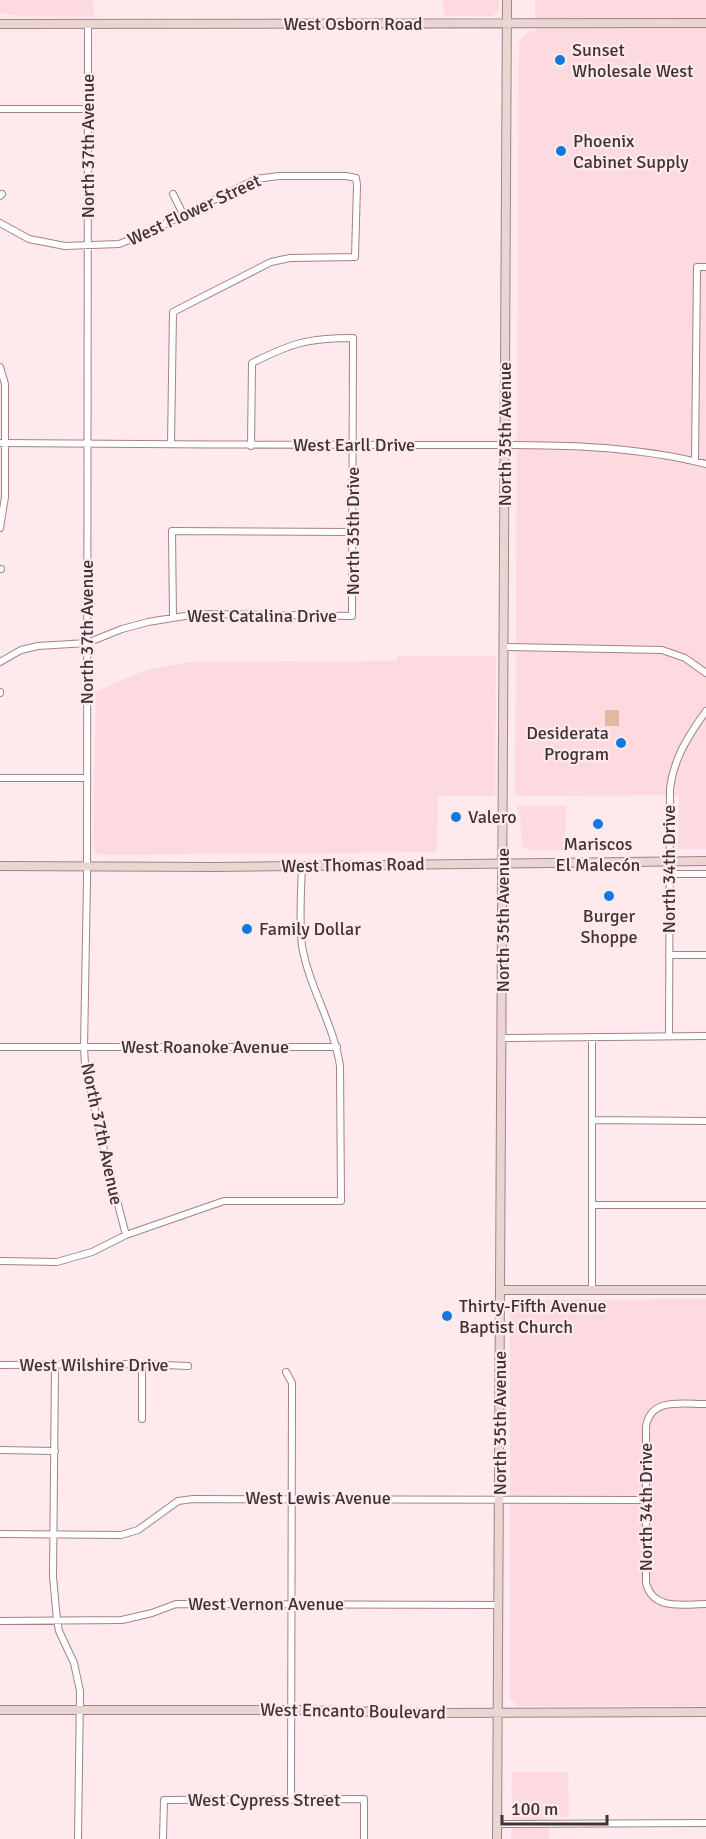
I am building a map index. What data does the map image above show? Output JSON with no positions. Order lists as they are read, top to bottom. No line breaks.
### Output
{"streets":{"main road":["West Osborn Road","North 35th Avenue","West Thomas Road","West Encanto Boulevard"],"street":["North 37th Avenue","West Flower Street","West Earll Drive","North 35th Drive","West Catalina Drive","North 34th Drive","West Roanoke Avenue","West Wilshire Drive","West Lewis Avenue","West Vernon Avenue","West Cypress Street"]},"crossings":[["West Osborn Road","North 37th Avenue"],["West Osborn Road","North 35th Avenue"],["North 37th Avenue","West Flower Street"],["North 37th Avenue","West Earll Drive"],["North 37th Avenue","West Catalina Drive"],["North 37th Avenue","West Thomas Road"],["North 37th Avenue","West Roanoke Avenue"],["West Flower Street","West Earll Drive"],["North 35th Avenue","West Earll Drive"],["North 35th Avenue","West Thomas Road"],["North 35th Avenue","West Lewis Avenue"],["North 35th Avenue","West Vernon Avenue"],["North 35th Avenue","West Encanto Boulevard"],["West Earll Drive","North 35th Drive"],["North 35th Drive","West Catalina Drive"],["West Thomas Road","North 34th Drive"],["North 34th Drive","West Lewis Avenue"]],"places":["Sunset Wholesale West","Phoenix Cabinet Supply","Desiderata Program","Valero","Mariscos El Malecón","Burger Shoppe","Family Dollar","Thirty-Fifth Avenue Baptist Church"],"scale_bar":"100 m"}
